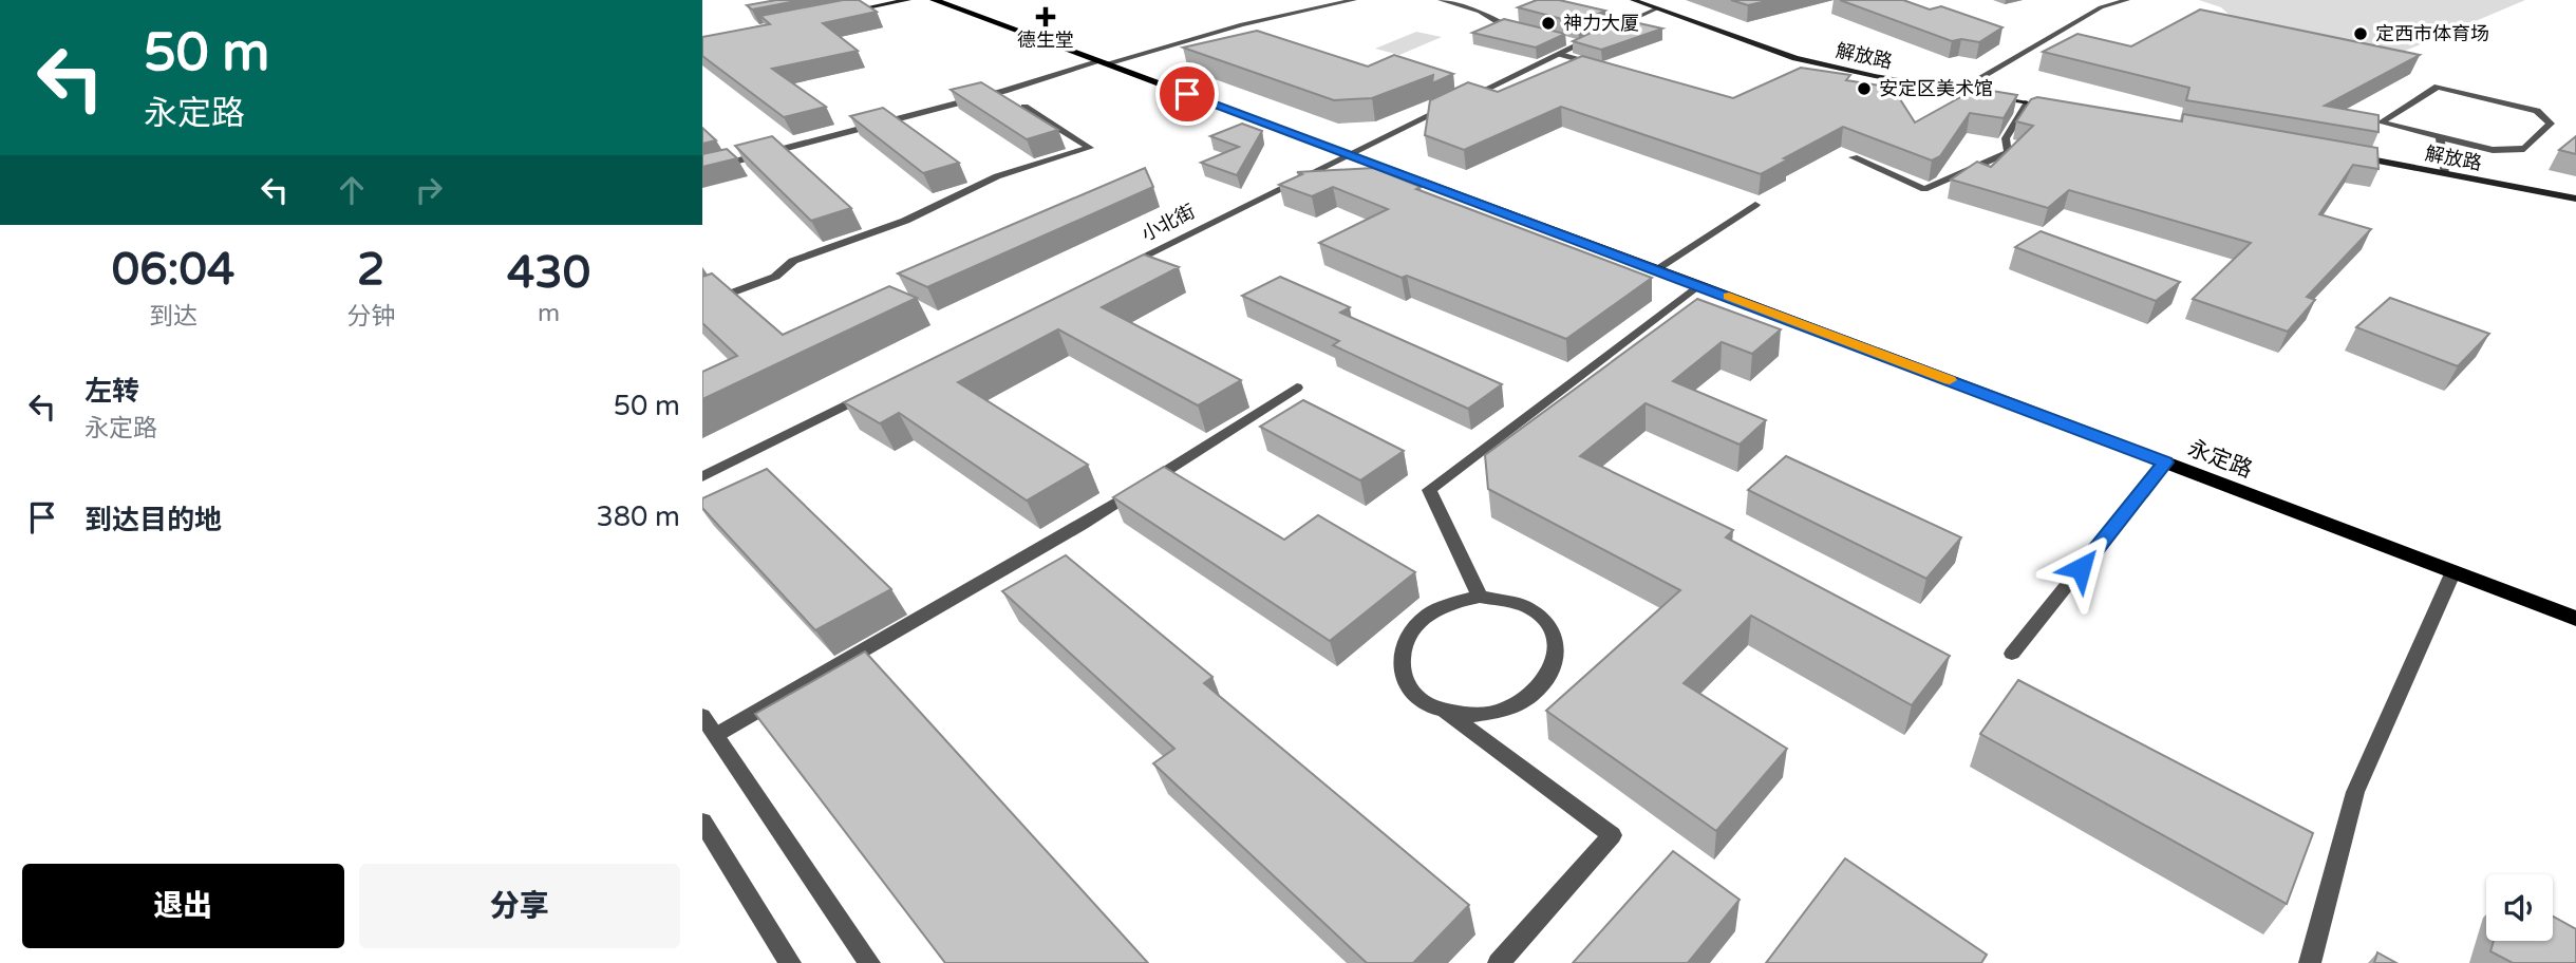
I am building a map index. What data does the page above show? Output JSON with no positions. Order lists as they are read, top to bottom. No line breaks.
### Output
{"streets":{"main road":["解放路","永定路"],"street":["小北街"]},"crossings":[["解放路","小北街"],["小北街","永定路"]],"places":{"health":["德生堂"],"other":["神力大厦","定西市体育场","安定区美术馆"]},"page":{"turn":["50 m","永定路"],"eta":["06:04","到达","2","分钟","430","m"],"list":[{"name":"左转","note":"永定路","value":"50 m"},{"name":"到达目的地","value":"380 m"}],"buttons":["退出","分享"]}}
